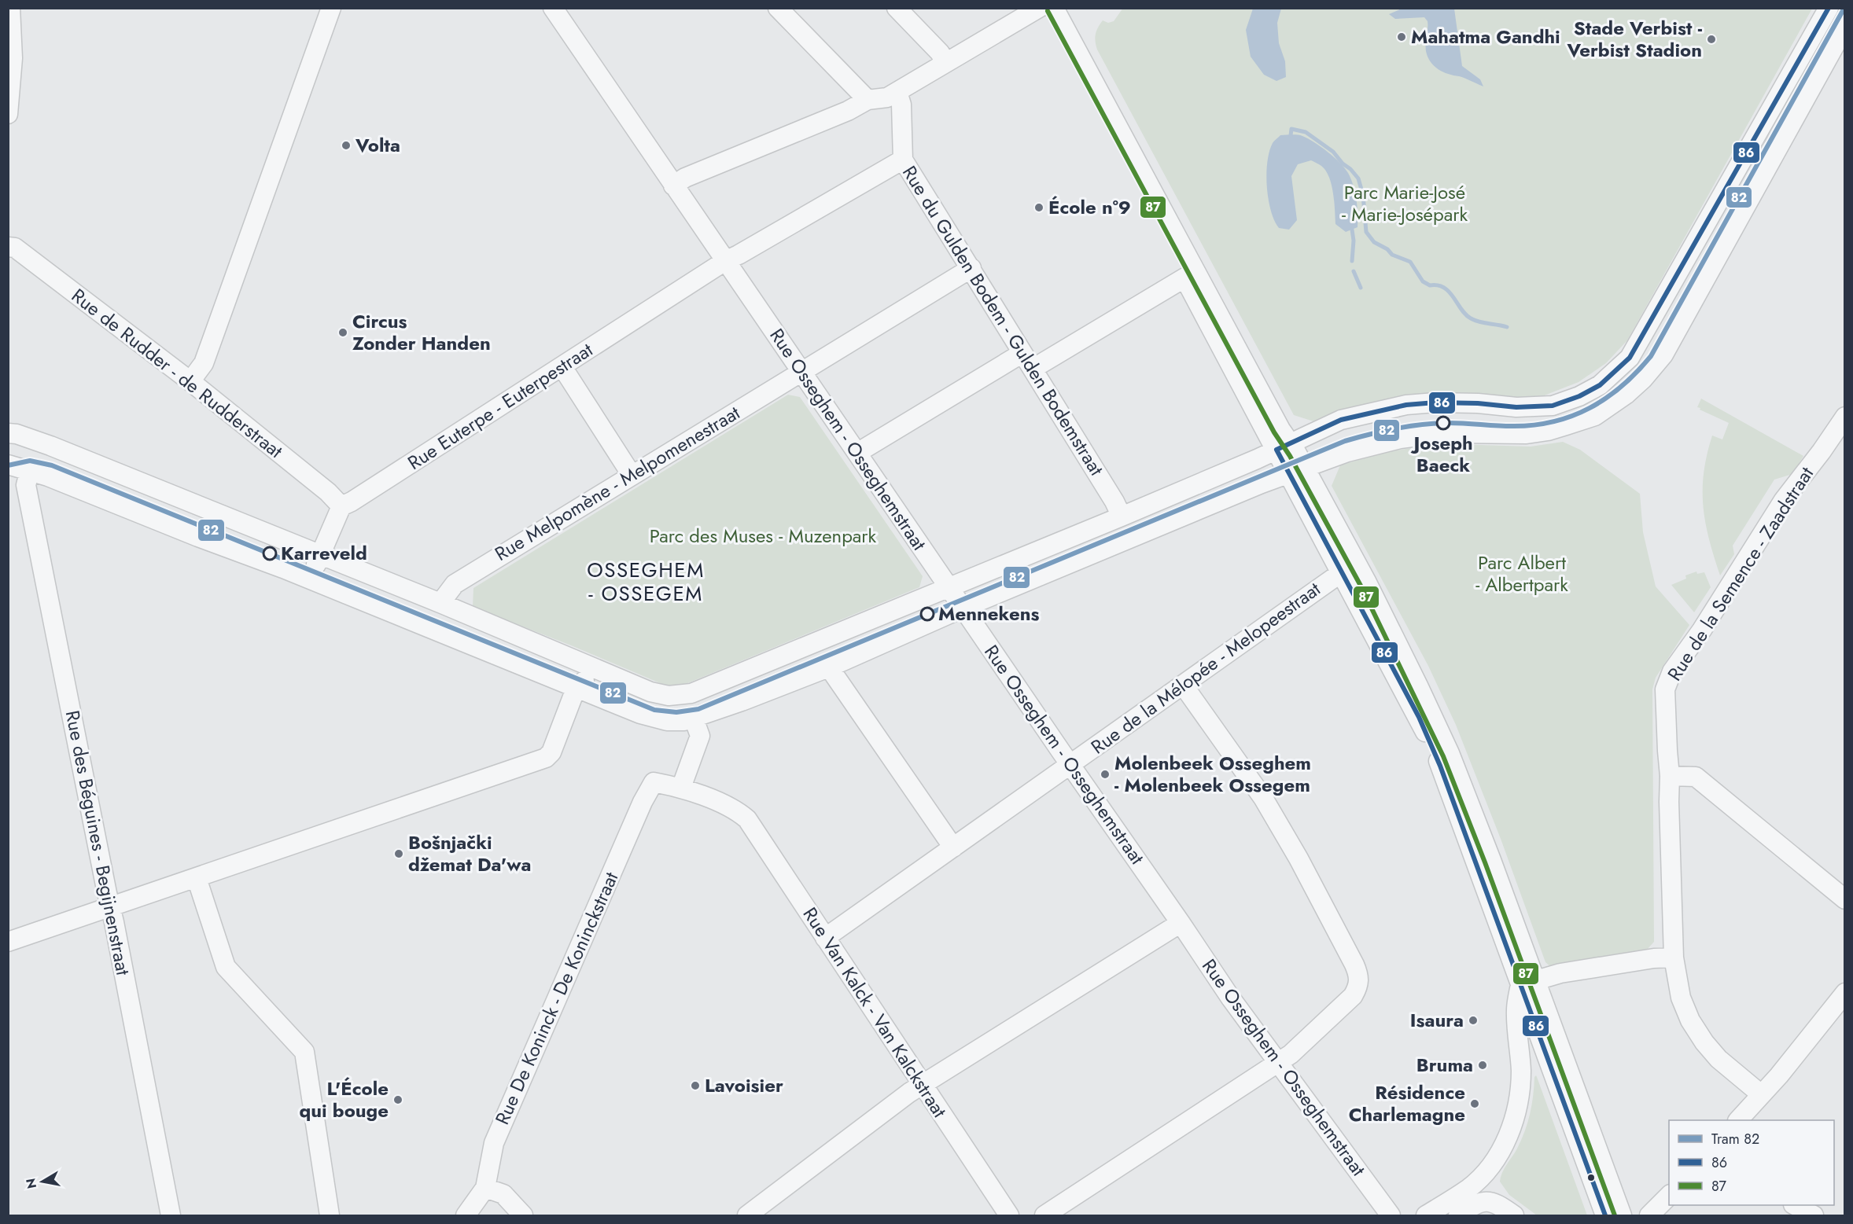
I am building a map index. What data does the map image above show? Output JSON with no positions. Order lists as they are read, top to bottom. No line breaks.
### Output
{"streets":{"street":["Rue du Gulden Bodem - Gulden Bodemstraat","Rue de Rudder - de Rudderstraat","Rue Euterpe - Euterpestraat","Rue Osseghem - Osseghemstraat","Rue Melpomène - Melpomenestraat","Rue de la Semence - Zaadstraat","Rue de la Mélopée - Melopeestraat","Rue des Béguines - Begijnenstraat","Rue De Koninck - De Koninckstraat","Rue Van Kalck - Van Kalckstraat"]},"crossings":[["Rue du Gulden Bodem - Gulden Bodemstraat","Rue Euterpe - Euterpestraat"],["Rue du Gulden Bodem - Gulden Bodemstraat","Rue Melpomène - Melpomenestraat"],["Rue de Rudder - de Rudderstraat","Rue Euterpe - Euterpestraat"],["Rue Euterpe - Euterpestraat","Rue Osseghem - Osseghemstraat"],["Rue Osseghem - Osseghemstraat","Rue Melpomène - Melpomenestraat"],["Rue Osseghem - Osseghemstraat","Rue de la Mélopée - Melopeestraat"],["Rue de la Mélopée - Melopeestraat","Rue Van Kalck - Van Kalckstraat"],["Rue De Koninck - De Koninckstraat","Rue Van Kalck - Van Kalckstraat"]],"districts":["OSSEGHEM - OSSEGEM"],"parks":["Parc Marie-José - Marie-Josépark","Parc des Muses - Muzenpark","Parc Albert - Albertpark"],"places":["Mahatma Gandhi","Stade Verbist - Verbist Stadion","Volta","École n°9","Circus Zonder Handen","Joseph Baeck","Karreveld","Mennekens","Molenbeek Osseghem - Molenbeek Ossegem","Bošnjački džemat Da'wa","Isaura","Bruma","Lavoisier","L'École qui bouge","Résidence Charlemagne"],"lines":["tram line 82","transit line 86","transit line 87"],"legend":["Tram 82","86","87"],"north":"left"}
